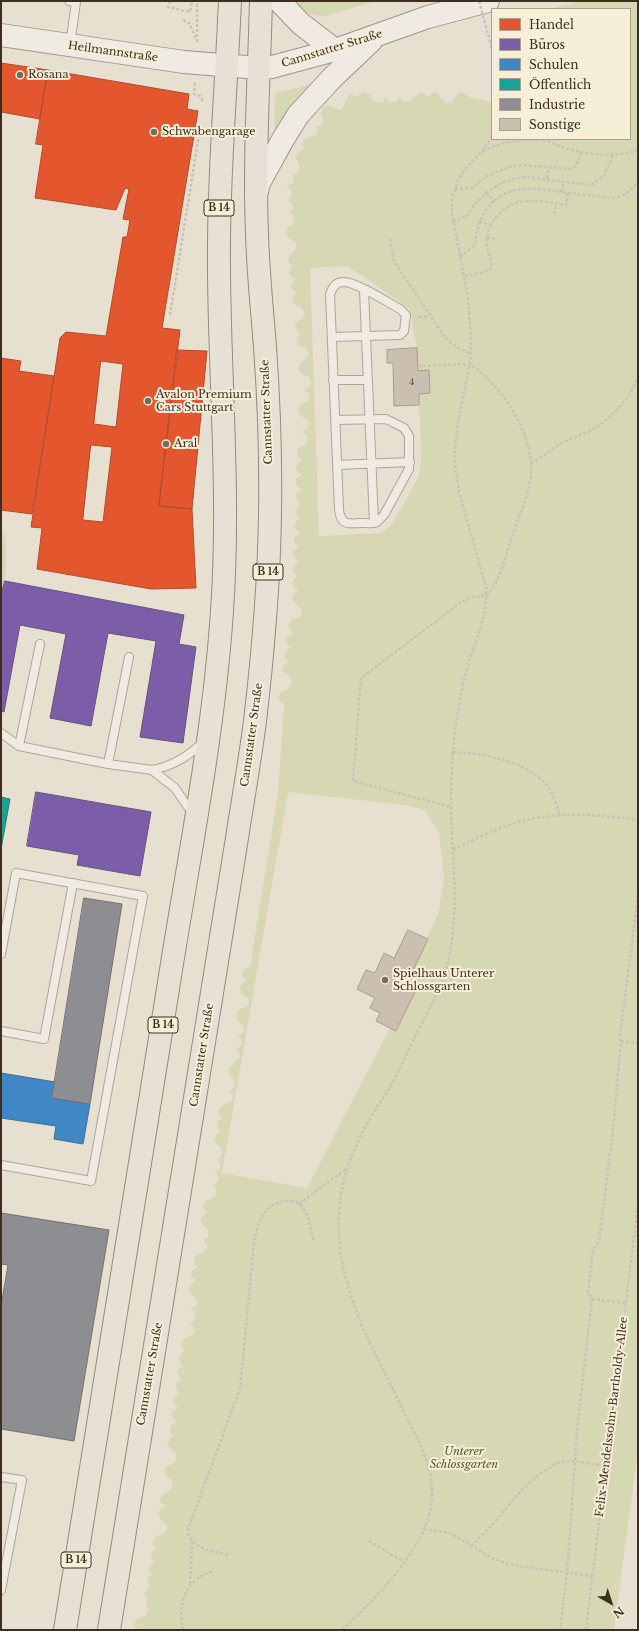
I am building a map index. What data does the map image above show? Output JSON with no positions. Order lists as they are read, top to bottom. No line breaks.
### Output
{"streets":{"main road":["Cannstatter Straße","Heilmannstraße","B 14"],"path":["Felix-Mendelssohn-Bartholdy-Allee"]},"crossings":[["Cannstatter Straße","Heilmannstraße"],["Cannstatter Straße","B 14"],["Heilmannstraße","B 14"]],"parks":["Unterer Schlossgarten"],"places":["Rosana","Schwabengarage","Avalon Premium Cars Stuttgart","Aral","Spielhaus Unterer Schlossgarten"],"house_numbers":["4"],"legend":["Handel","Büros","Schulen","Öffentlich","Industrie","Sonstige"],"north":"bottom right"}
